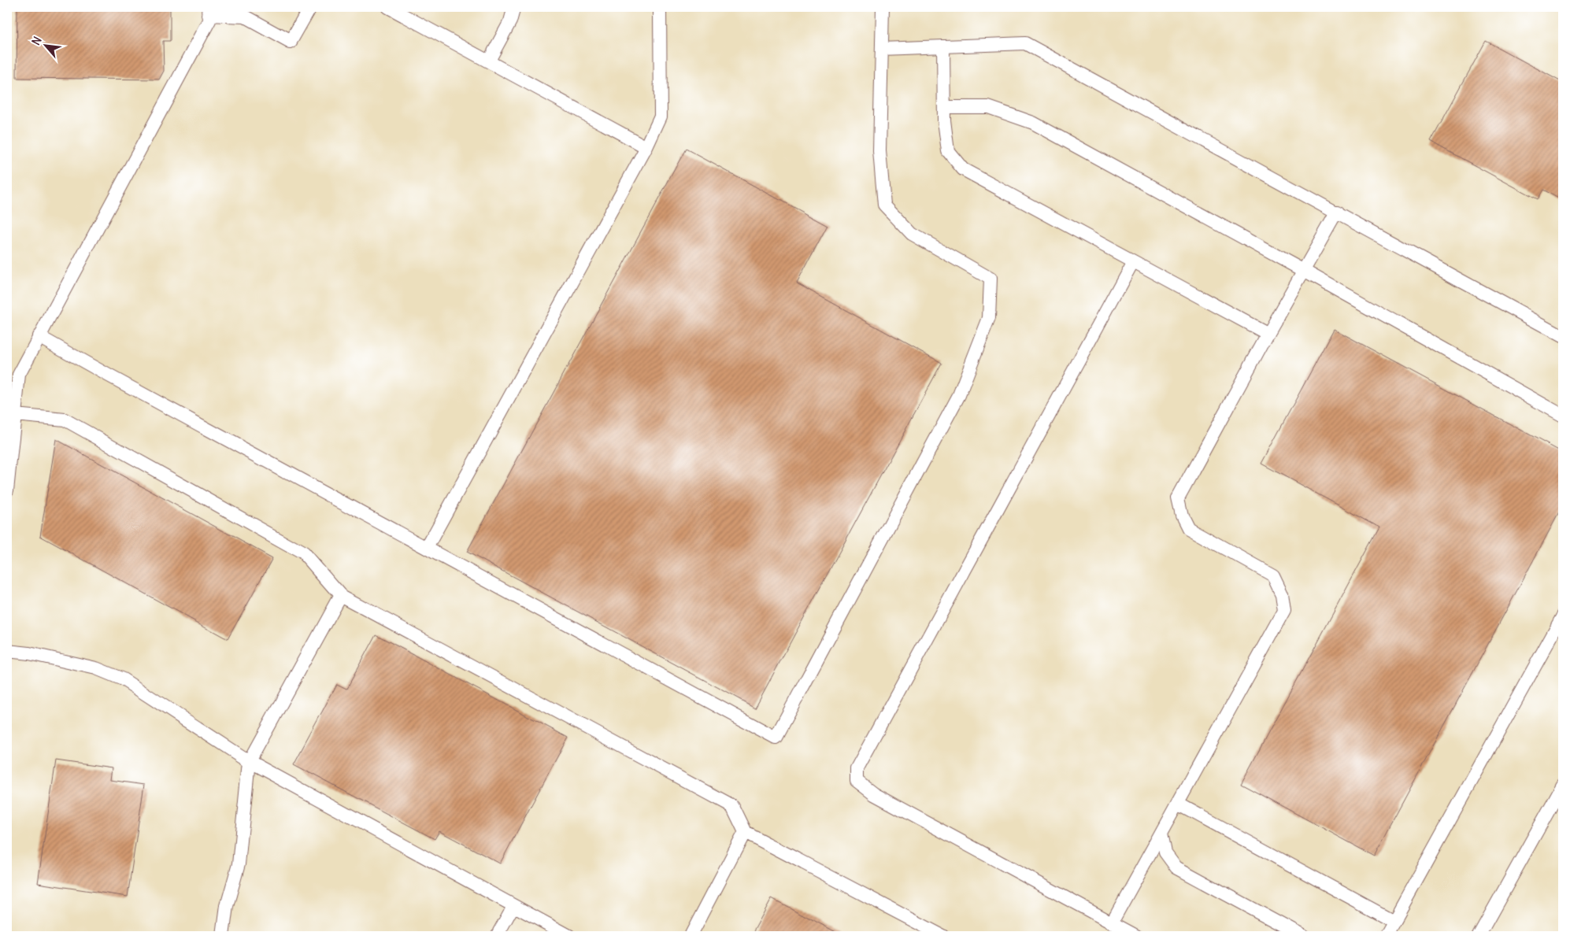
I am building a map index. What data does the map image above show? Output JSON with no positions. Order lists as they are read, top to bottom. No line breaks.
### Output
{"north":"top left"}
